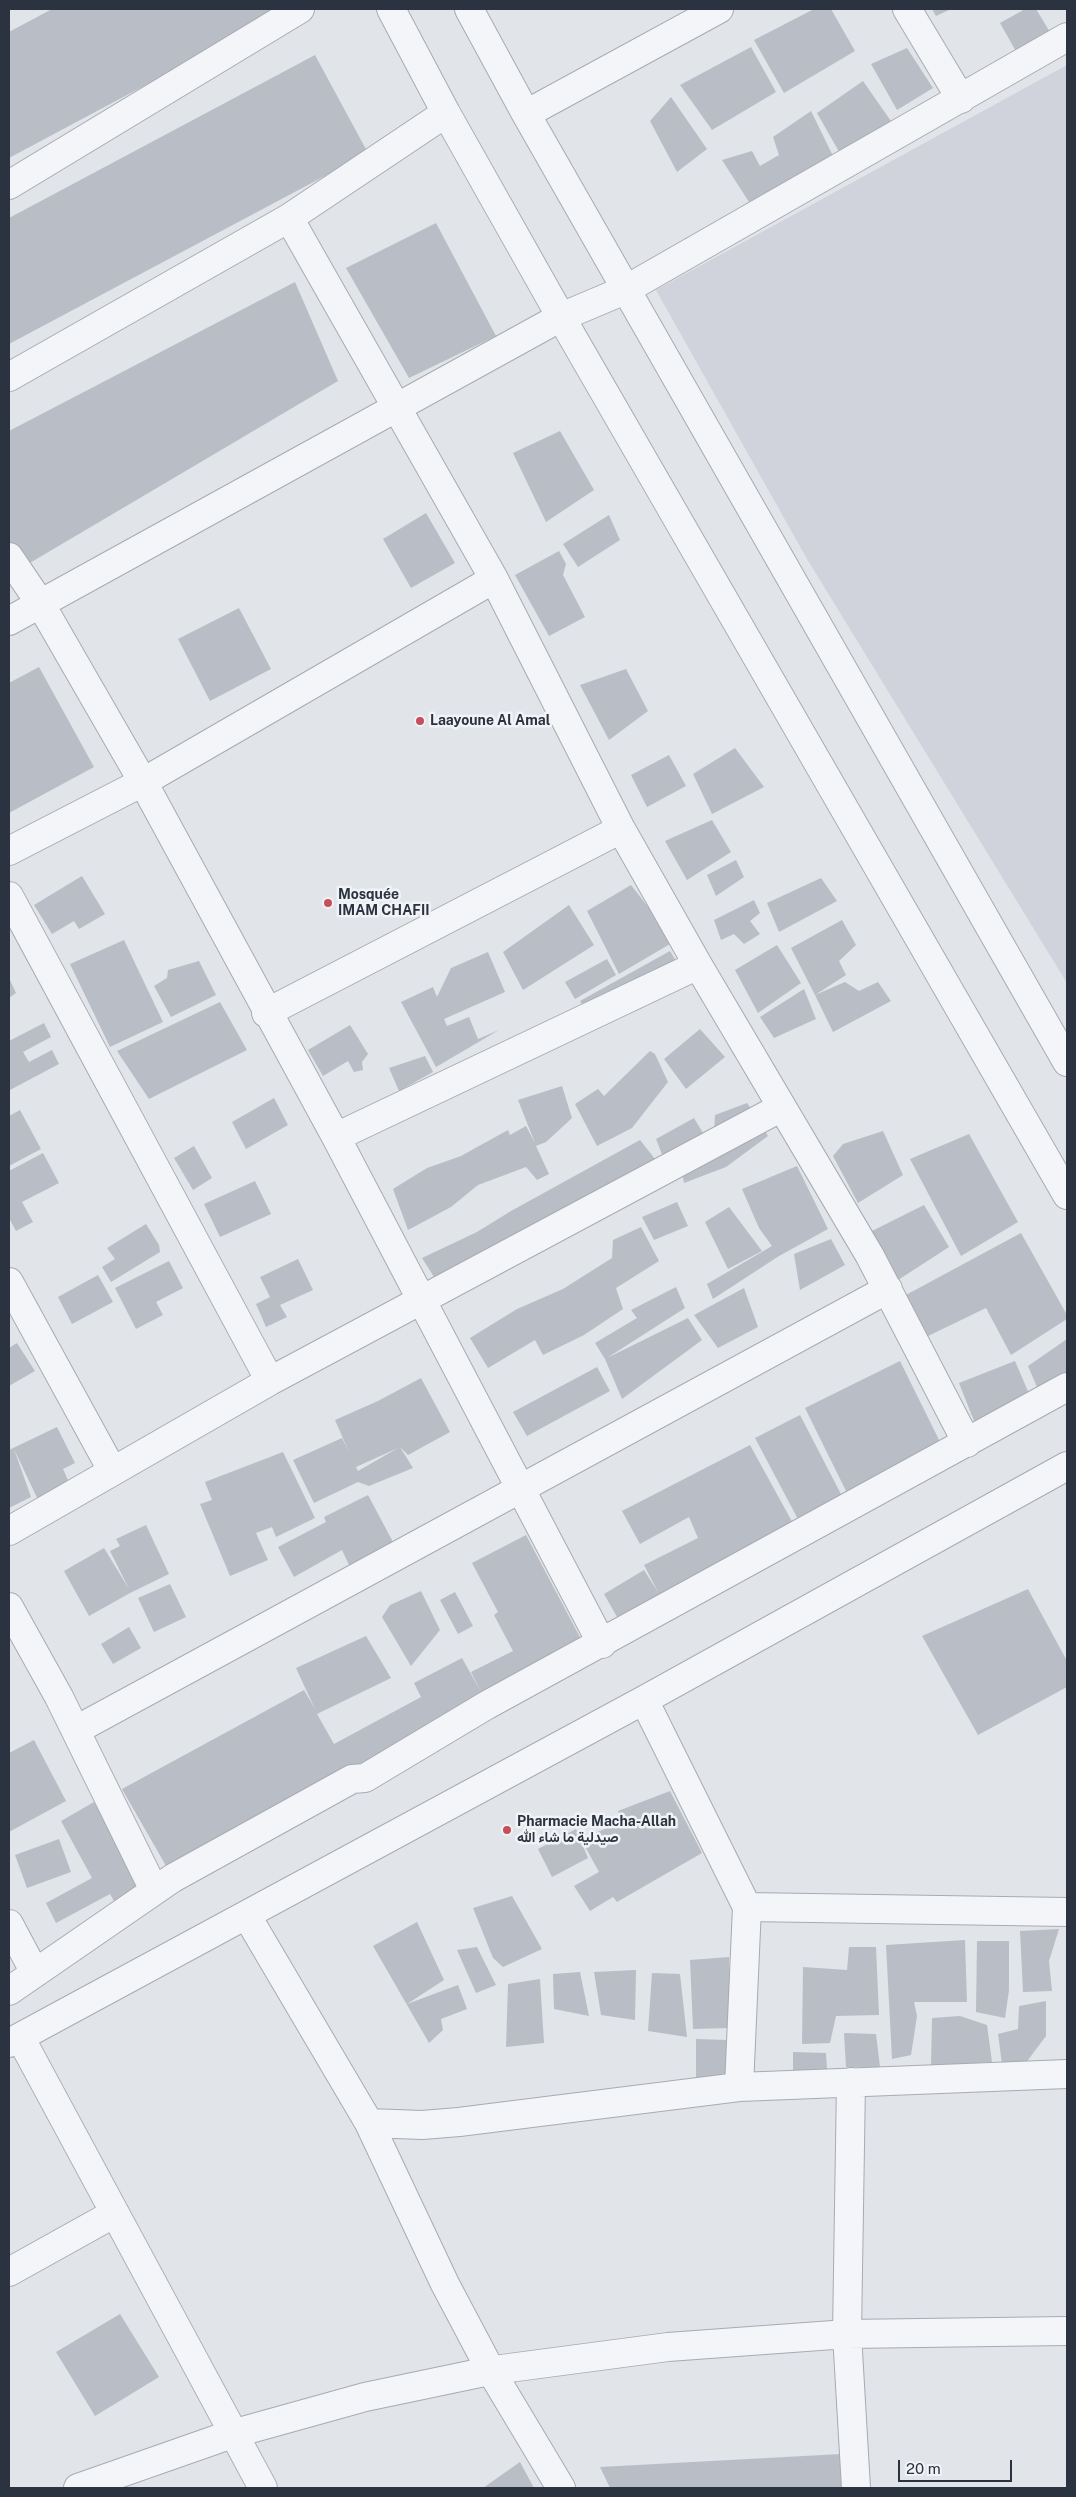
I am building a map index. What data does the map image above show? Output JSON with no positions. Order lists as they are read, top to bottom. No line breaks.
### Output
{"places":["Laayoune Al Amal","Mosquée IMAM CHAFII","Pharmacie Macha-Allah صيدلية ما شاء الله"],"scale_bar":"20 m"}
